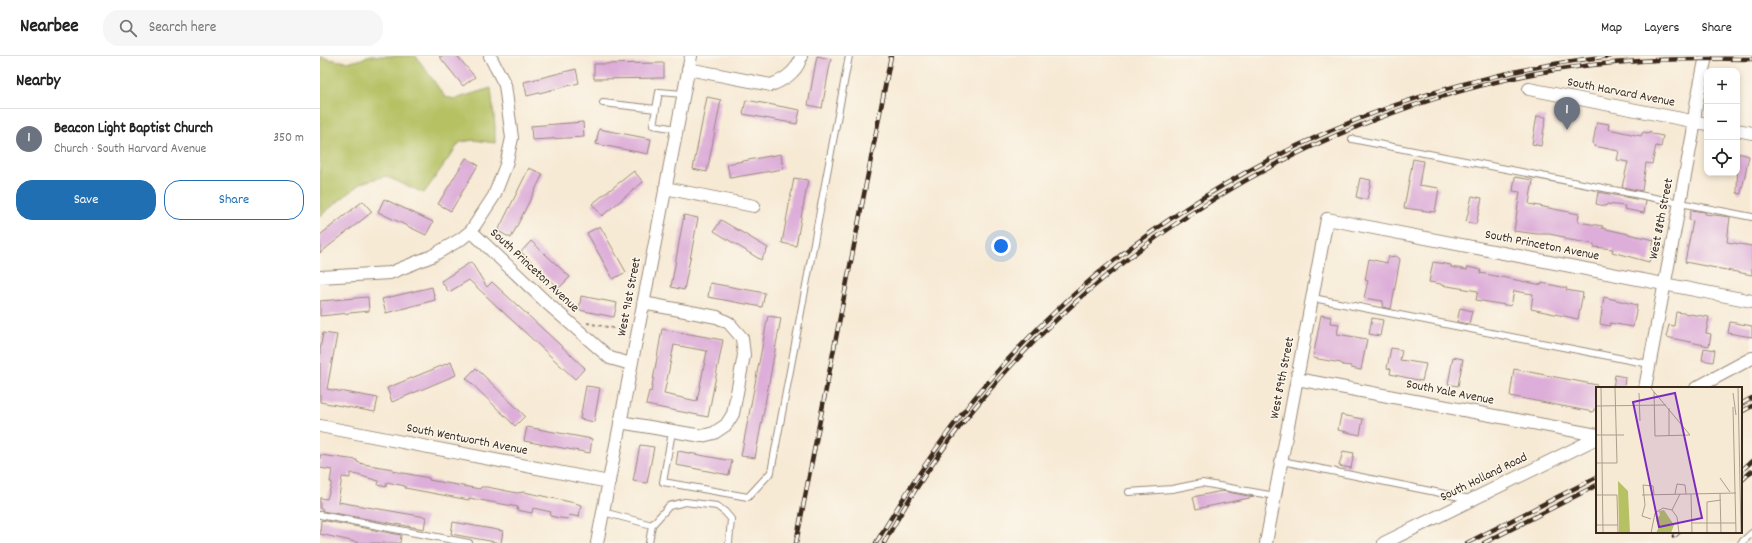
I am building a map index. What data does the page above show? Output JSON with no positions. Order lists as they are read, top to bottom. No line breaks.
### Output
{"streets":{"street":["South Harvard Avenue","West 88th Street","South Princeton Avenue","West 91st Street","West 89th Street","South Yale Avenue","South Wentworth Avenue","South Holland Road"]},"crossings":[["South Harvard Avenue","West 88th Street"],["West 88th Street","South Princeton Avenue"],["South Princeton Avenue","West 91st Street"],["South Princeton Avenue","West 89th Street"],["West 91st Street","South Wentworth Avenue"],["West 89th Street","South Yale Avenue"]],"page":{"header":"Nearbee","search":"Search here","nav":["Map","Layers","Share"],"heading":"Nearby","map_buttons":["+","−"],"pins":"1","list":[{"mark":"1","name":"Beacon Light Baptist Church","note":"Church · South Harvard Avenue","value":"350 m"}],"buttons":["Save","Share"]}}
